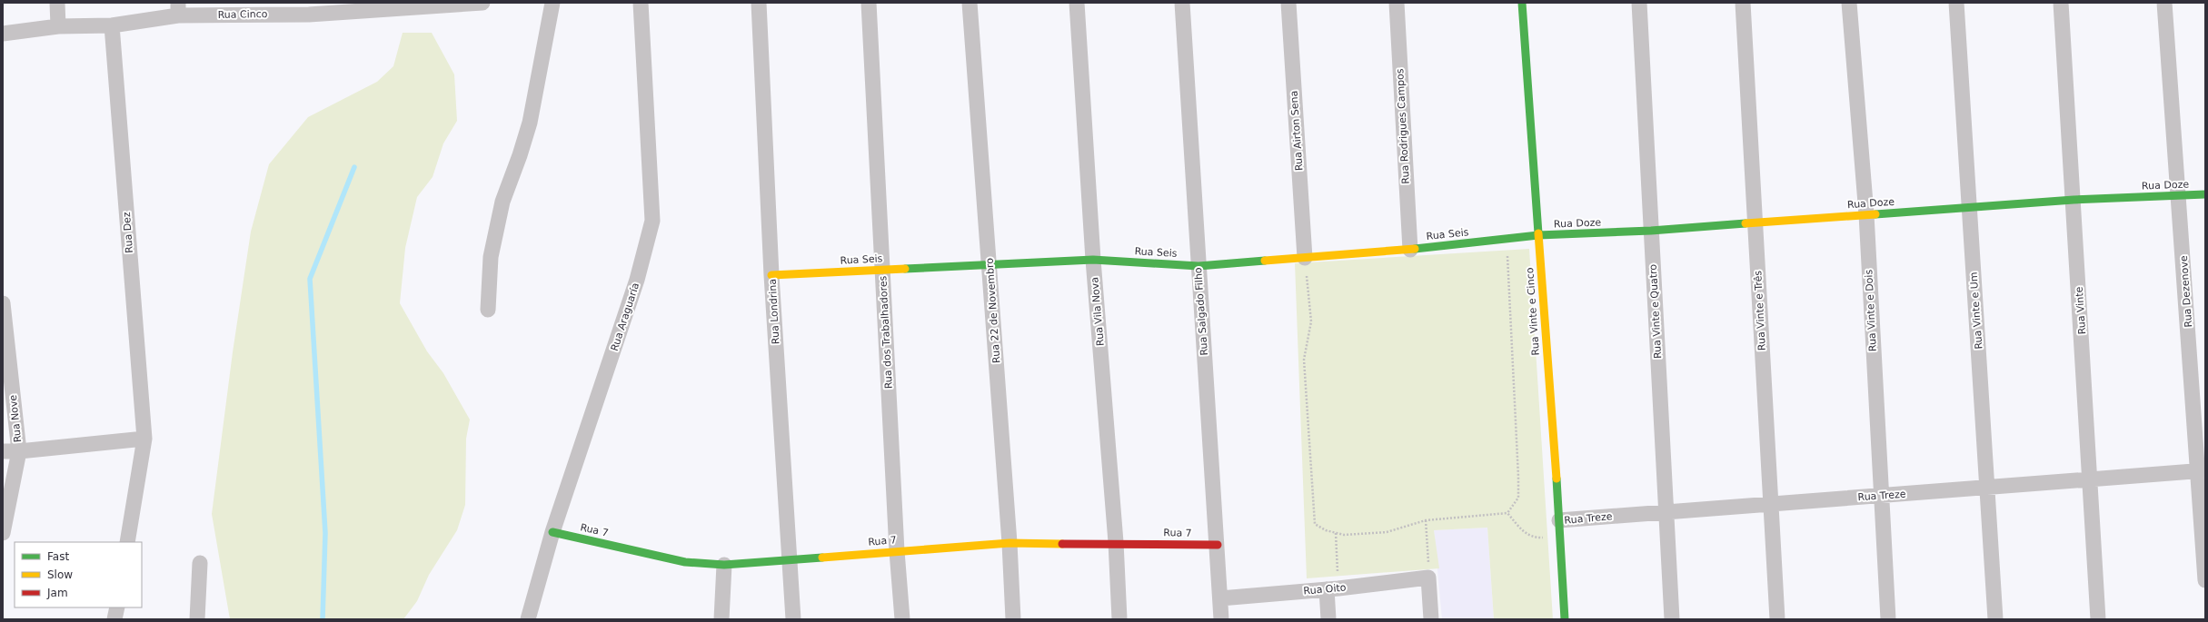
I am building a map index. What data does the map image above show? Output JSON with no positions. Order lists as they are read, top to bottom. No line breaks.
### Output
{"streets":{"street":["Rua Cinco","Rua Rodrigues Campos","Rua Airton Sena","Rua Doze","Rua Dez","Rua Seis","Rua Dezenove","Rua 22 de Novembro","Rua Vinte e Três","Rua Vinte e Dois","Rua Vinte e Um","Rua Vinte","Rua Londrina","Rua Vila Nova","Rua Salgado Filho","Rua Vinte e Cinco","Rua Vinte e Quatro","Rua Araguaría","Rua dos Trabalhadores","Rua Nove","Rua Treze","Rua 7","Rua Oito"]},"crossings":[["Rua Cinco","Rua Dez"],["Rua Rodrigues Campos","Rua Seis"],["Rua Airton Sena","Rua Seis"],["Rua Doze","Rua Seis"],["Rua Doze","Rua Dezenove"],["Rua Doze","Rua Vinte e Três"],["Rua Doze","Rua Vinte e Dois"],["Rua Doze","Rua Vinte e Um"],["Rua Doze","Rua Vinte"],["Rua Doze","Rua Vinte e Cinco"],["Rua Doze","Rua Vinte e Quatro"],["Rua Seis","Rua 22 de Novembro"],["Rua Seis","Rua Londrina"],["Rua Seis","Rua Vila Nova"],["Rua Seis","Rua Salgado Filho"],["Rua Seis","Rua Vinte e Cinco"],["Rua Seis","Rua dos Trabalhadores"],["Rua Dezenove","Rua Treze"],["Rua 22 de Novembro","Rua 7"],["Rua Vinte e Três","Rua Treze"],["Rua Vinte e Dois","Rua Treze"],["Rua Vinte e Um","Rua Treze"],["Rua Vinte","Rua Treze"],["Rua Londrina","Rua 7"],["Rua Vila Nova","Rua 7"],["Rua Salgado Filho","Rua 7"],["Rua Salgado Filho","Rua Oito"],["Rua Vinte e Cinco","Rua Treze"],["Rua Vinte e Quatro","Rua Treze"],["Rua Araguaría","Rua 7"],["Rua dos Trabalhadores","Rua 7"]],"legend":["Fast","Slow","Jam"]}
